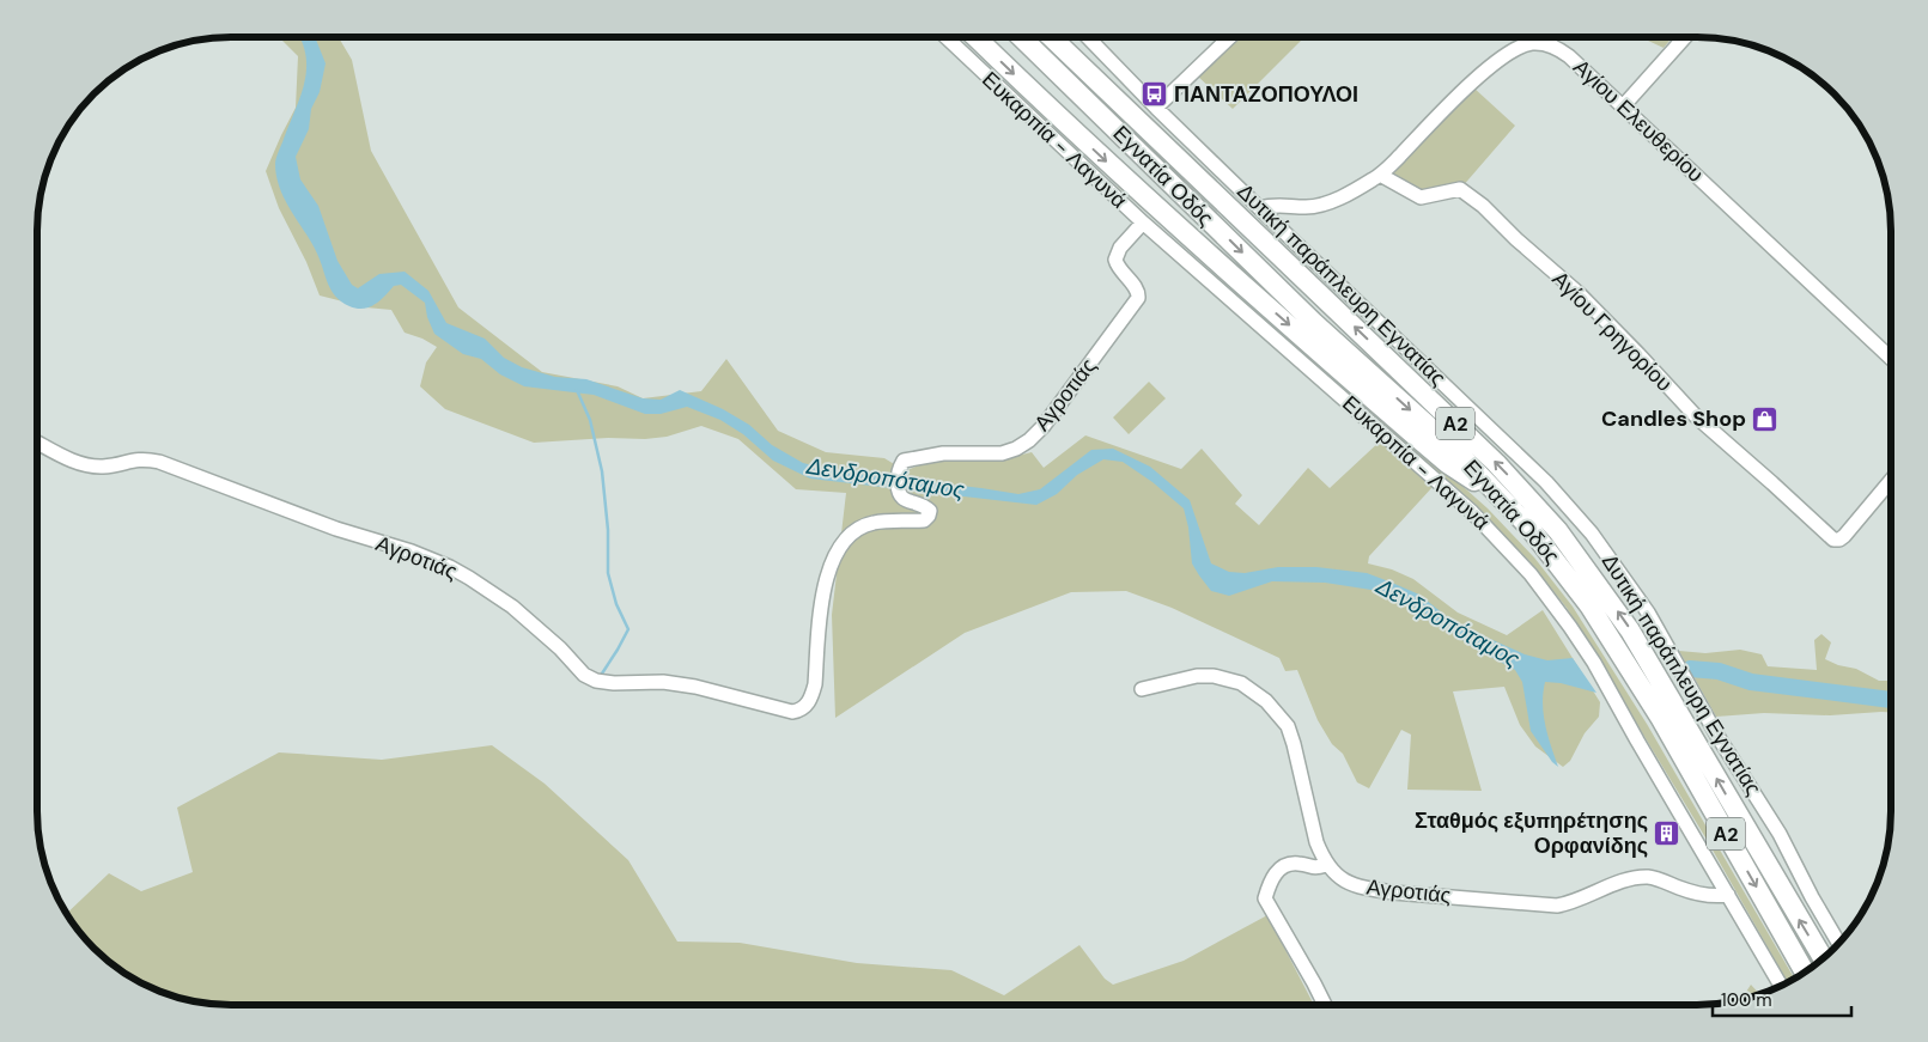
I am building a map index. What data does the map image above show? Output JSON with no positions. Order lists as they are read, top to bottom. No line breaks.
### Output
{"streets":{"highway":["Εγνατία Οδός","Α2"],"street":["Αγίου Ελευθερίου","Ευκαρπία - Λαγυνά","Δυτική παράπλευρη Εγνατίας","Αγίου Γρηγορίου","Αγροτιάς"]},"crossings":[["Αγίου Ελευθερίου","Δυτική παράπλευρη Εγνατίας"],["Αγίου Ελευθερίου","Αγίου Γρηγορίου"],["Ευκαρπία - Λαγυνά","Αγροτιάς"]],"water":["Δενδροπόταμος"],"places":{"bus stop":["ΠΑΝΤΑΖΟΠΟΥΛΟΙ"],"shop":["Candles Shop"],"building":["Σταθμός εξυπηρέτησης Ορφανίδης"]},"scale_bar":"100 m"}
